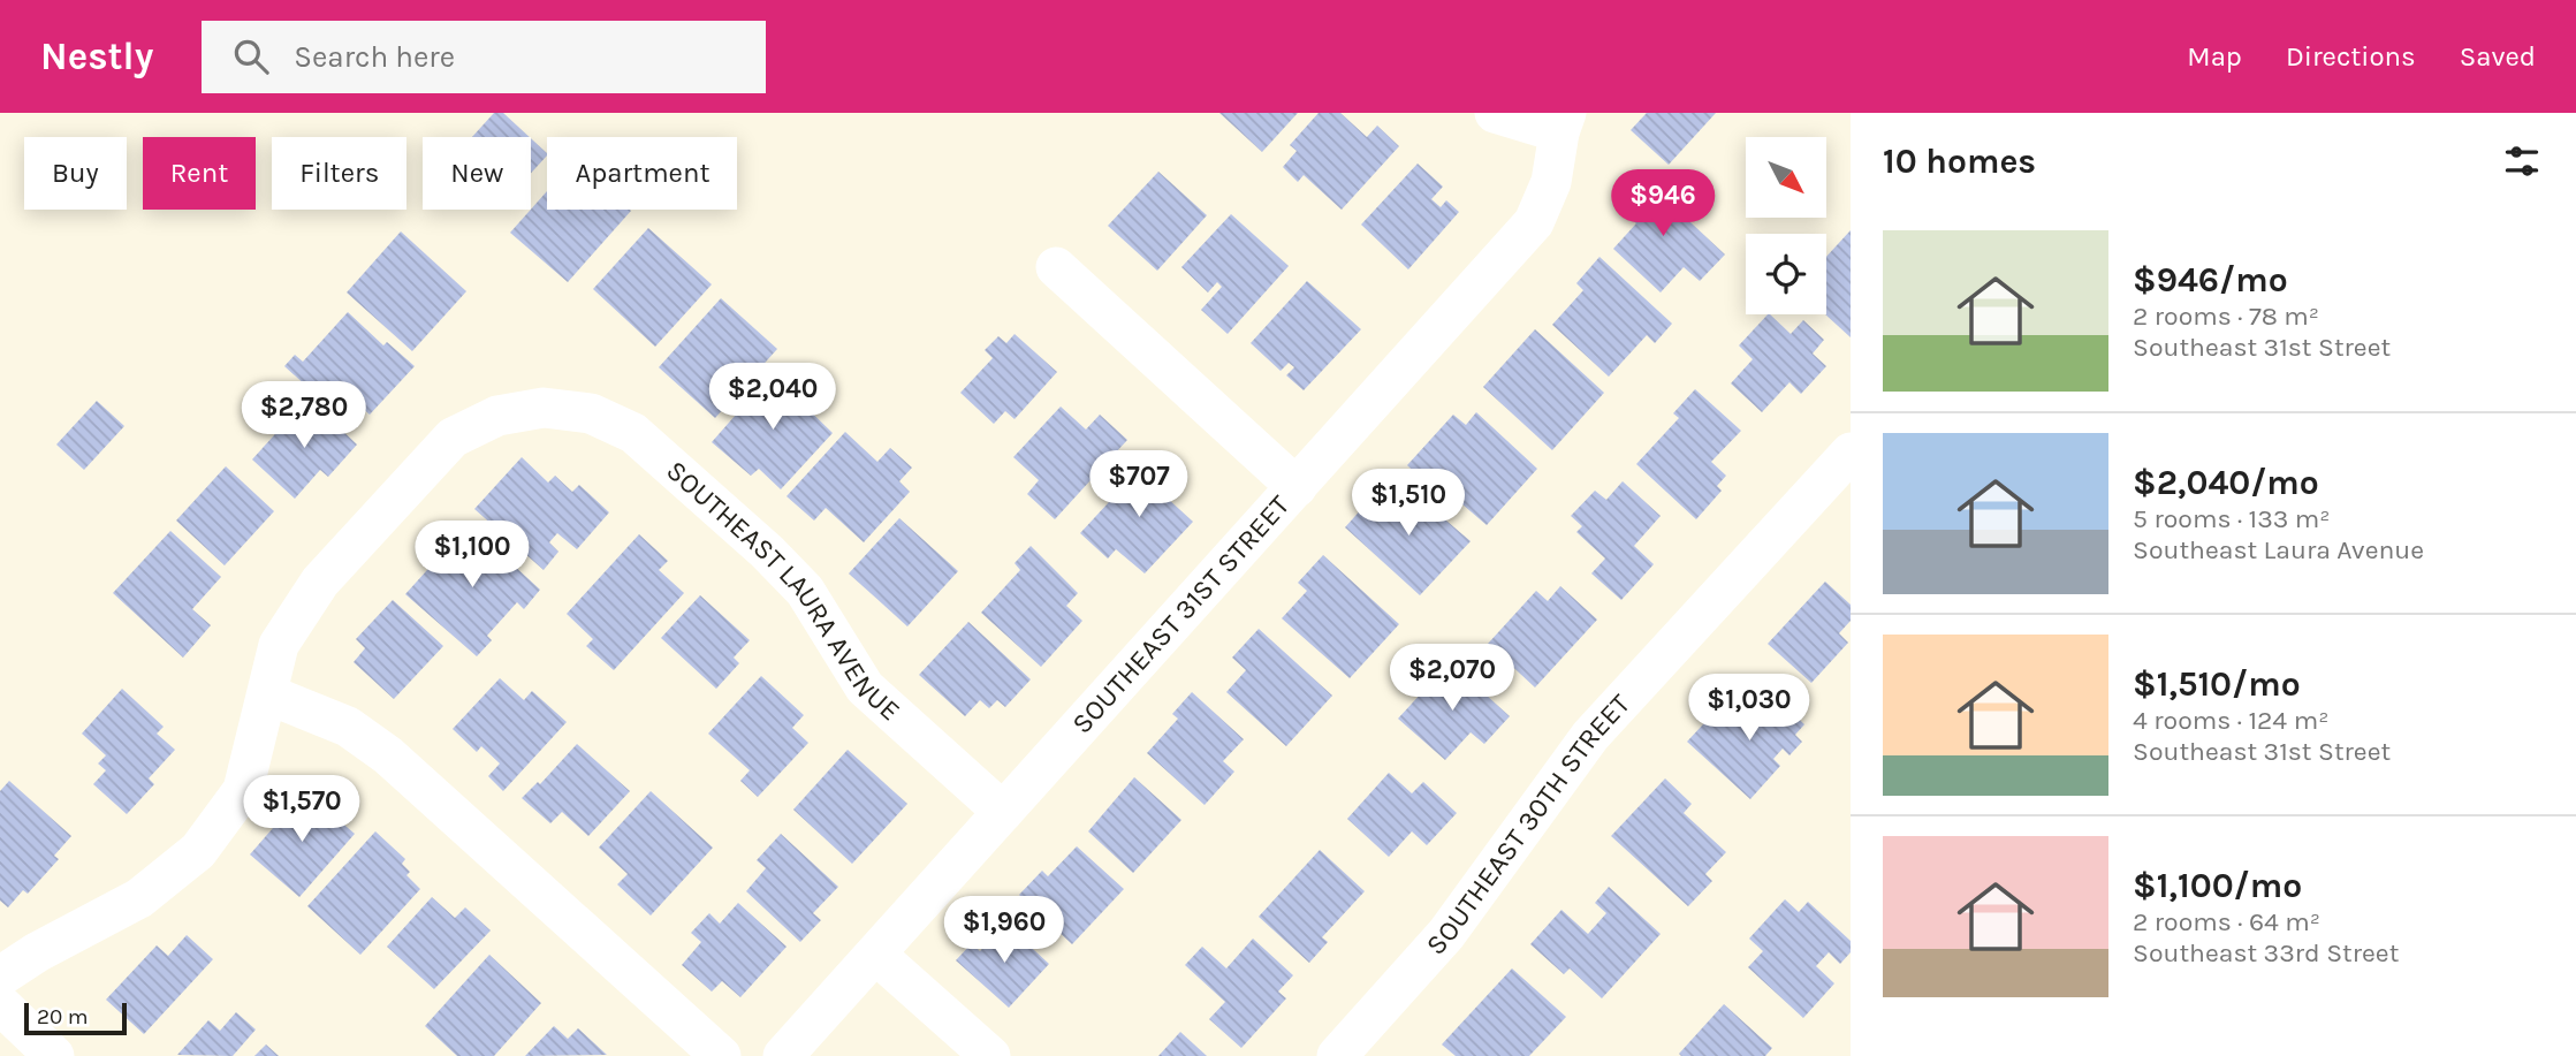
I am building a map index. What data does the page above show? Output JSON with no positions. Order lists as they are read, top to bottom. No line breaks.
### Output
{"streets":{"street":["SOUTHEAST LAURA AVENUE","SOUTHEAST 31ST STREET","SOUTHEAST 30TH STREET"]},"crossings":[["SOUTHEAST LAURA AVENUE","SOUTHEAST 31ST STREET"]],"scale_bar":"20 m","north":"bottom right","page":{"header":"Nestly","search":"Search here","nav":["Map","Directions","Saved"],"heading":"10 homes","chip":["Buy","Rent","Filters","New","Apartment"],"price":["$946","$2,040","$2,780","$707","$1,510","$1,100","$2,070","$1,030","$1,570","$1,960"],"list":[{"name":"$946/mo","note":"2 rooms · 78 m² · Southeast 31st Street"},{"name":"$2,040/mo","note":"5 rooms · 133 m² · Southeast Laura Avenue"},{"name":"$1,510/mo","note":"4 rooms · 124 m² · Southeast 31st Street"},{"name":"$1,100/mo","note":"2 rooms · 64 m² · Southeast 33rd Street"}],"scale":"20 m"}}
